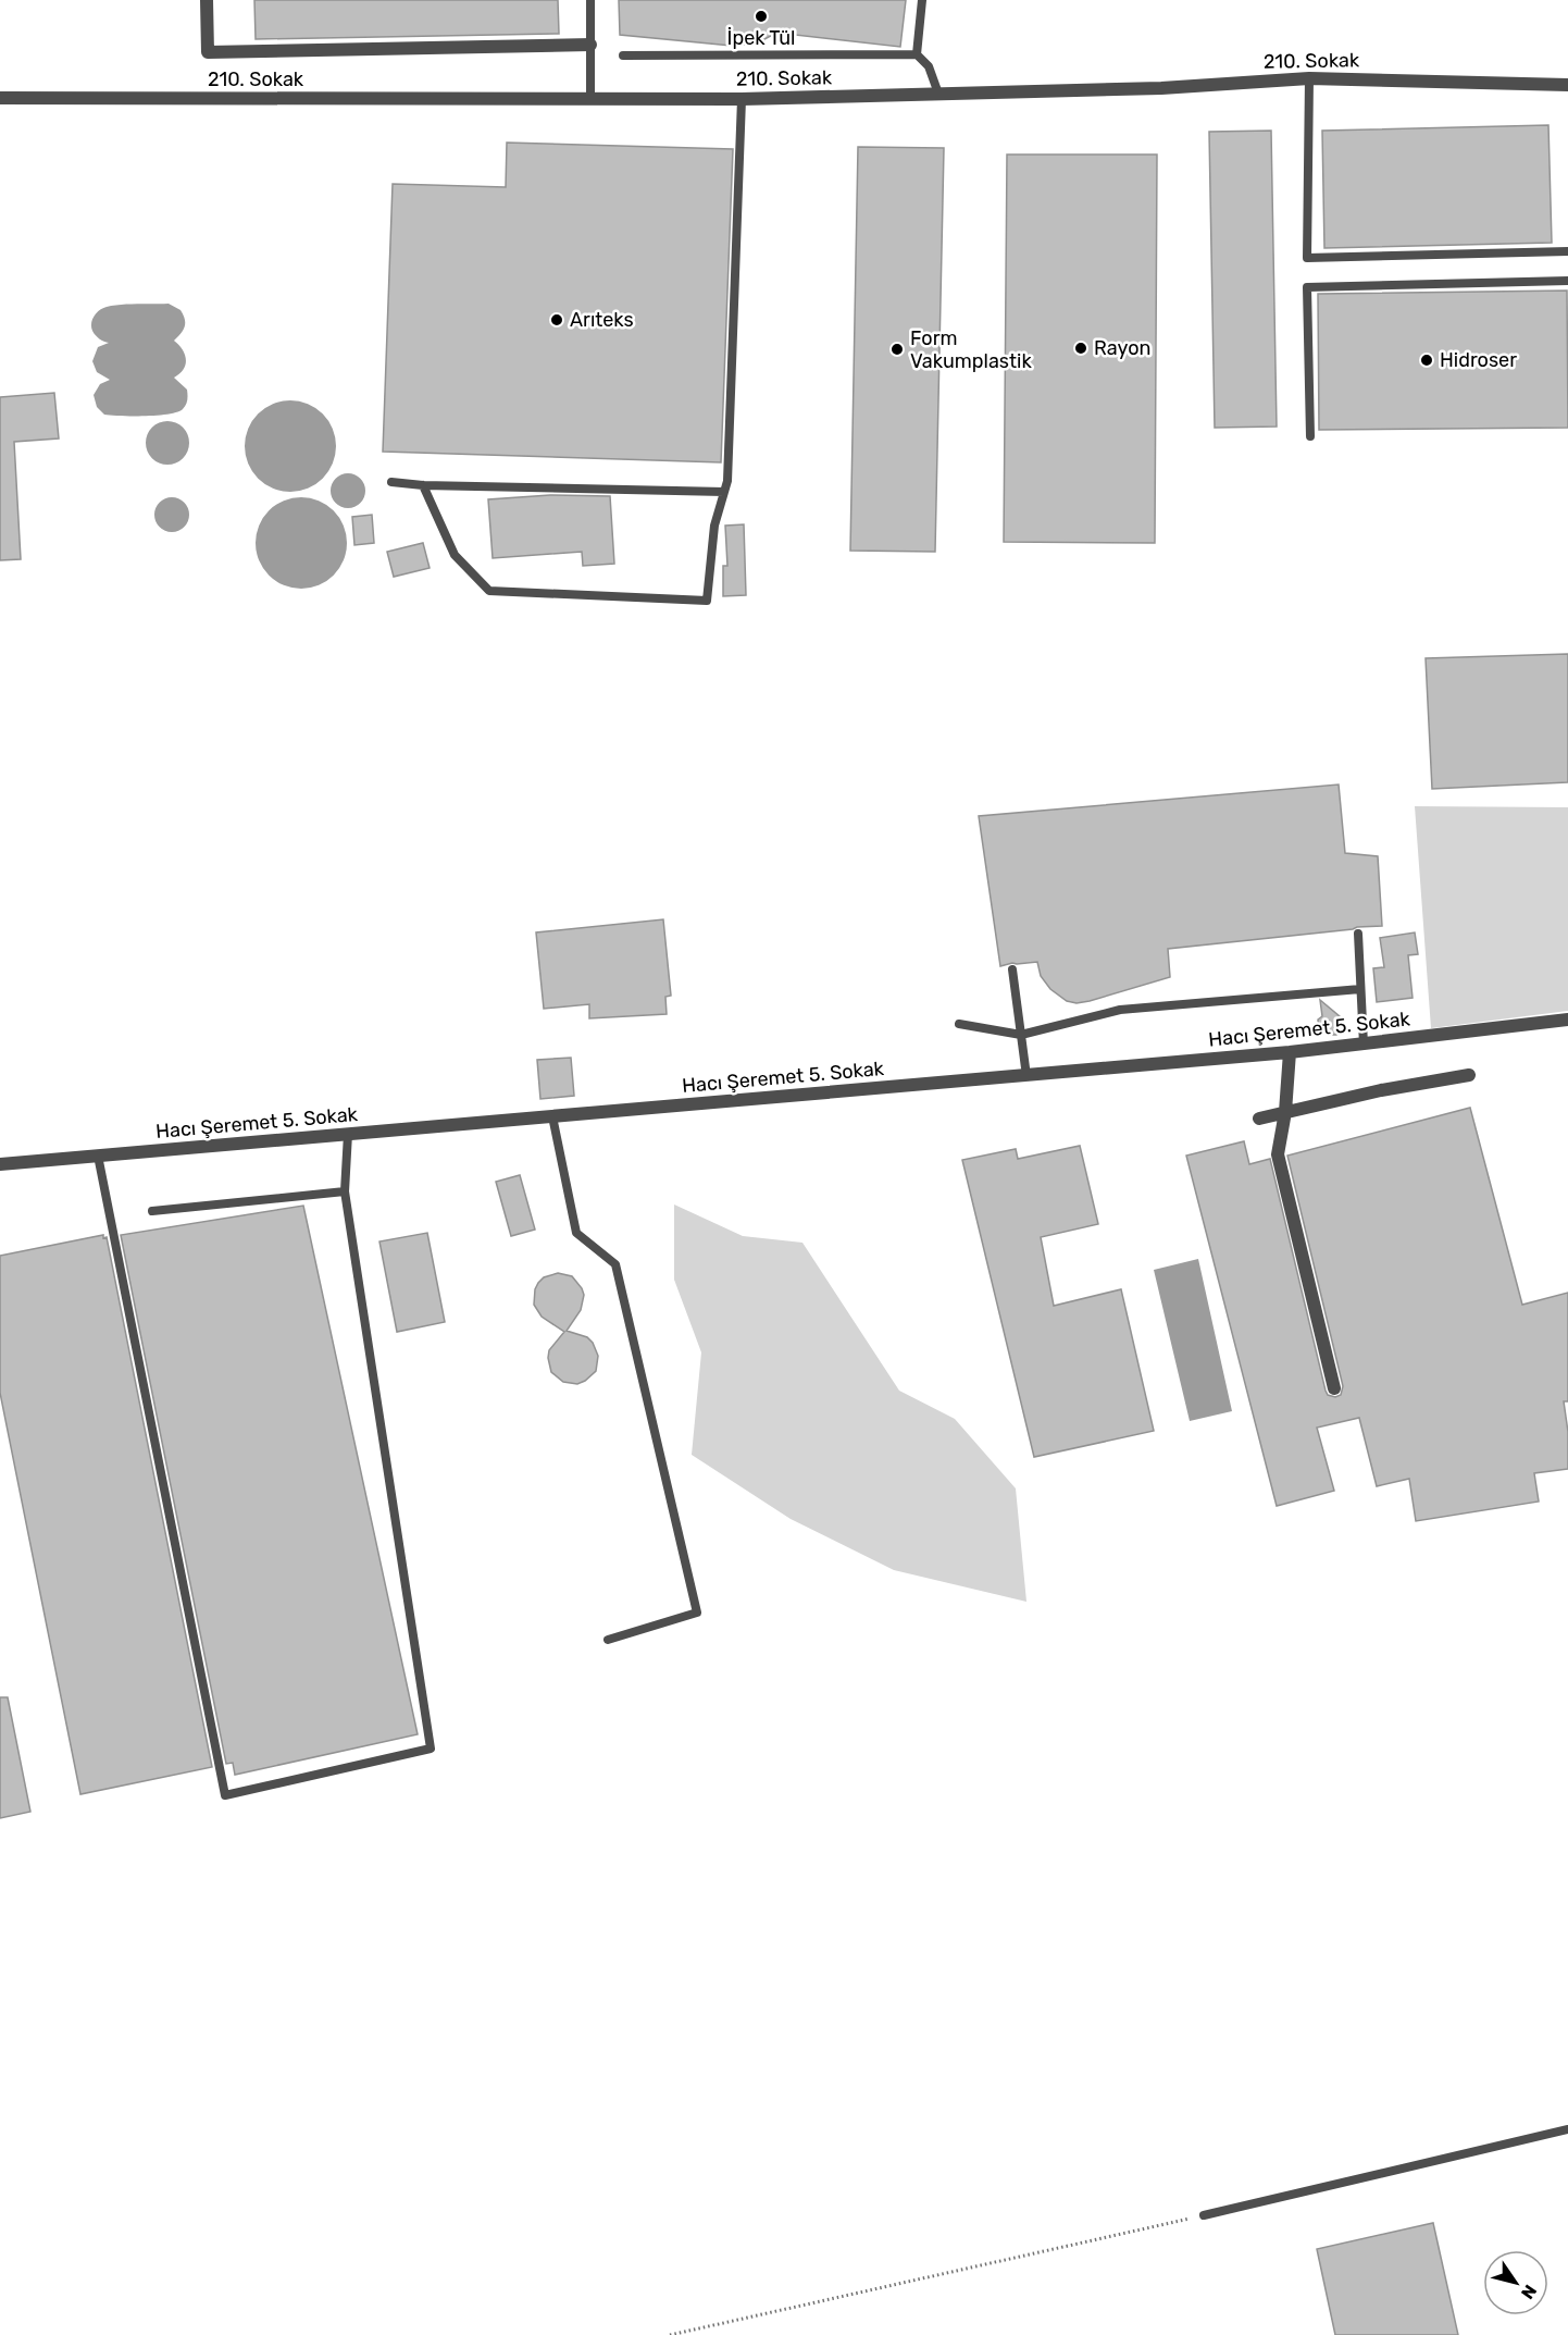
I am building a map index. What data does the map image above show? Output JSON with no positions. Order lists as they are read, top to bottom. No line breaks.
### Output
{"streets":{"street":["210. Sokak","Hacı Şeremet 5. Sokak"]},"places":["İpek Tül","Arıteks","Rayon","Form Vakumplastik","Hidroser"],"north":"bottom right"}
